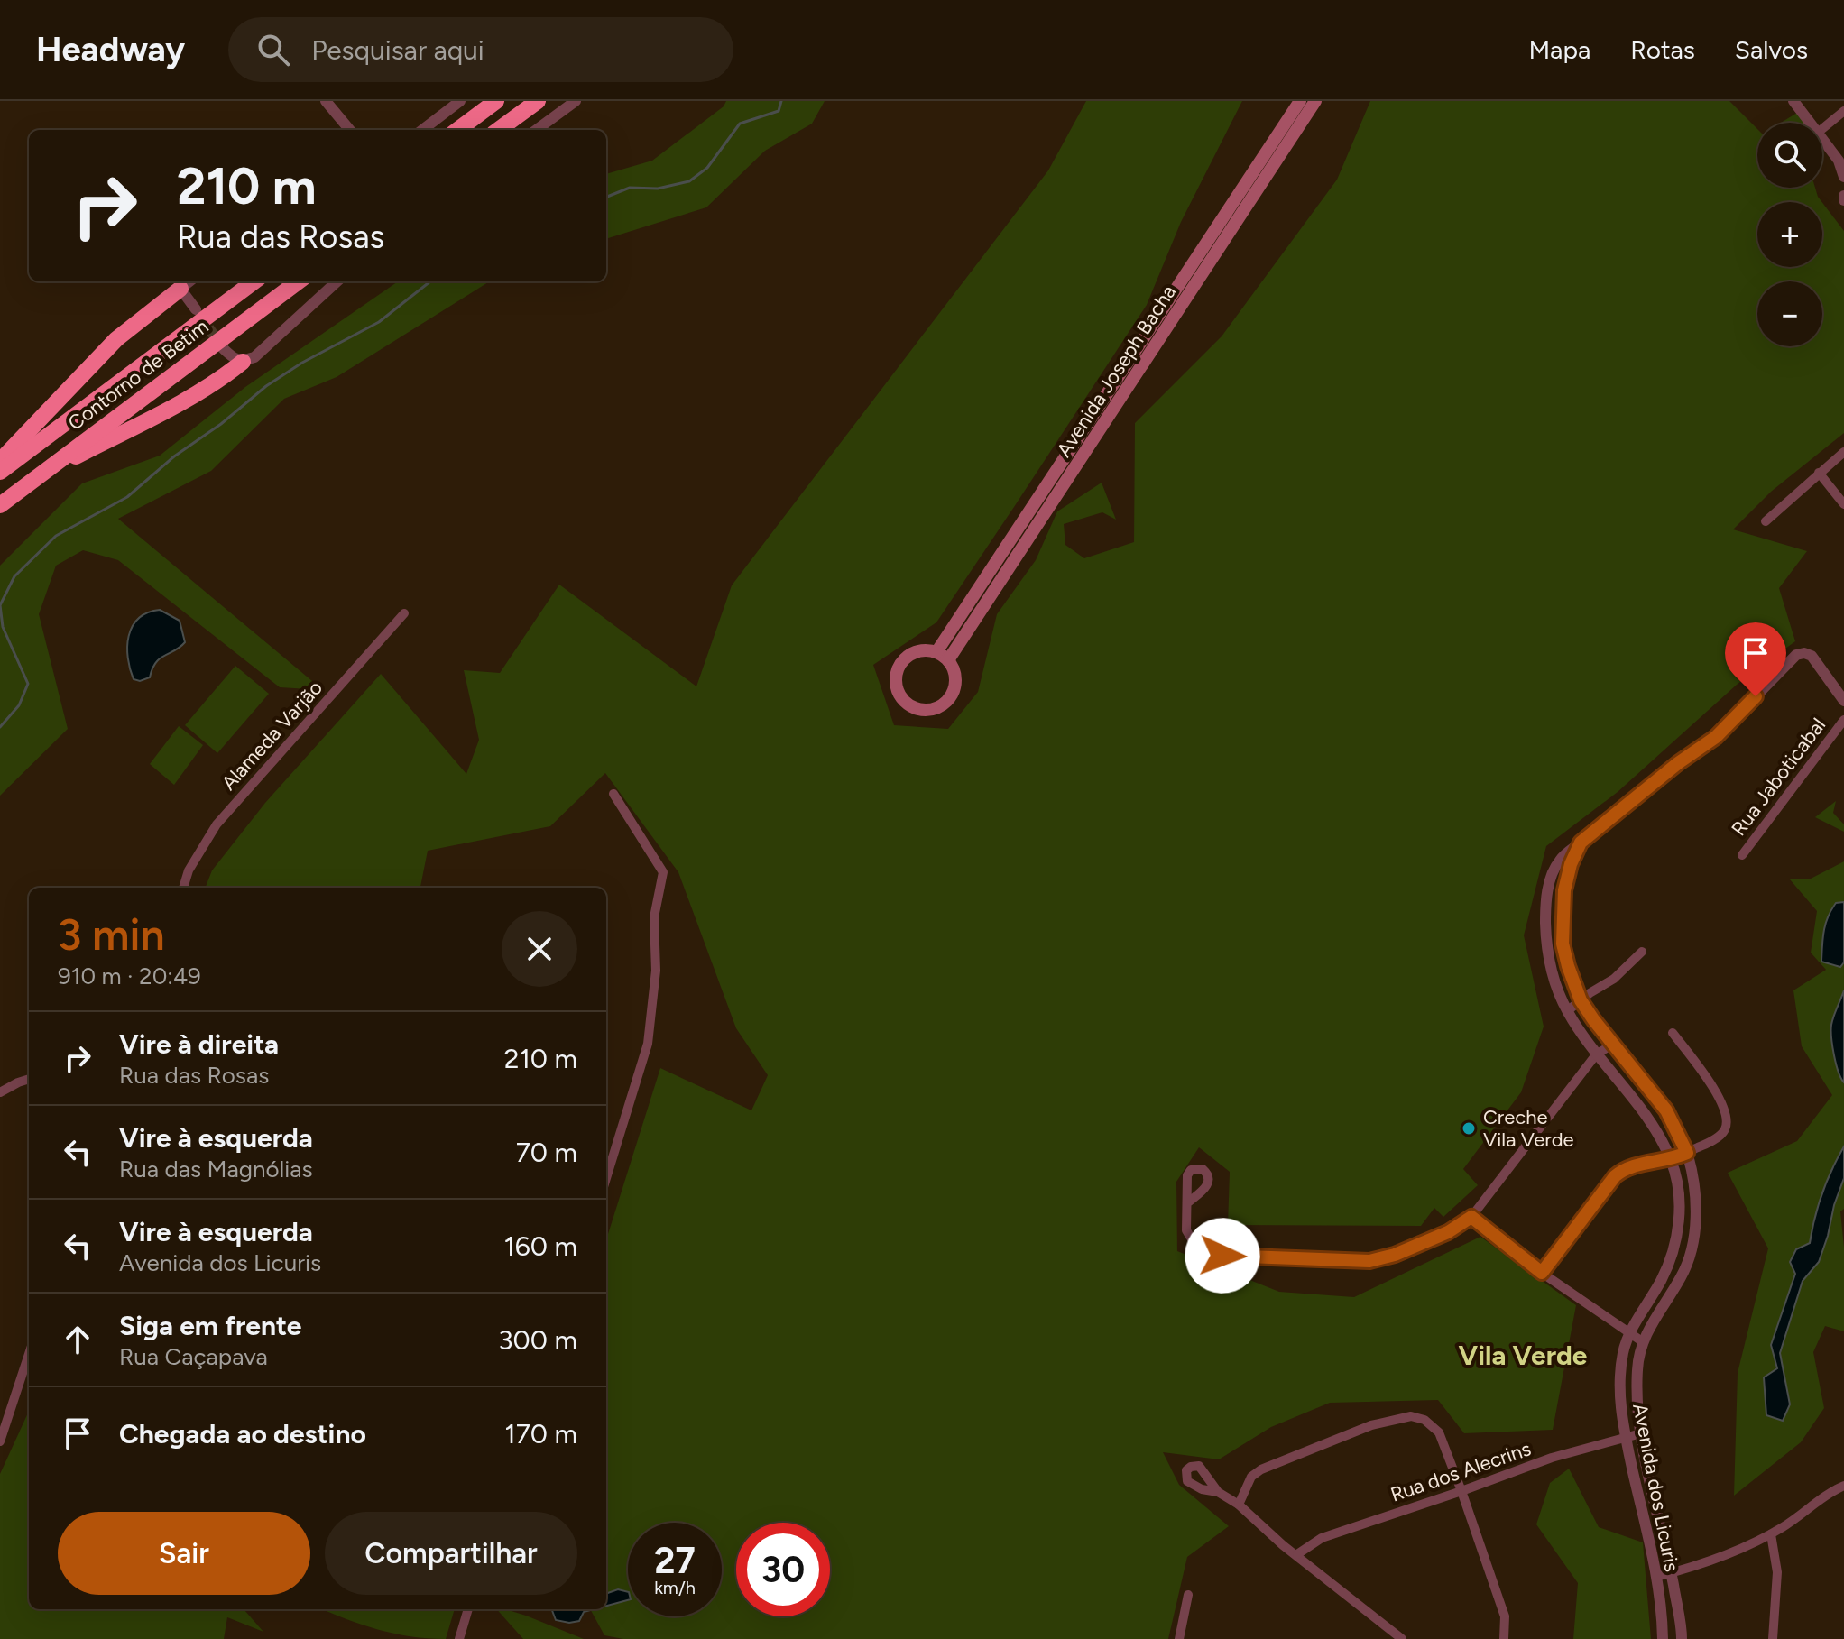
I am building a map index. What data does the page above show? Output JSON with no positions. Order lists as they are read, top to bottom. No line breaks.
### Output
{"streets":{"highway":["Contorno de Betim"],"main road":["Avenida Joseph Bacha"],"street":["Alameda Varjão","Rua Jaboticabal","Rua dos Alecrins","Avenida dos Licuris"]},"crossings":[["Rua dos Alecrins","Avenida dos Licuris"]],"districts":["Vila Verde"],"places":["Creche Vila Verde"],"page":{"header":"Headway","search":"Pesquisar aqui","nav":["Mapa","Rotas","Salvos"],"map_buttons":["+","−"],"turn":["210 m","Rua das Rosas"],"heading":["3 min","910 m · 20:49"],"list":[{"name":"Vire à direita","note":"Rua das Rosas","value":"210 m"},{"name":"Vire à esquerda","note":"Rua das Magnólias","value":"70 m"},{"name":"Vire à esquerda","note":"Avenida dos Licuris","value":"160 m"},{"name":"Siga em frente","note":"Rua Caçapava","value":"300 m"},{"name":"Chegada ao destino","value":"170 m"}],"buttons":["Sair","Compartilhar"],"speed":"27 km/h","limit":"30"}}
